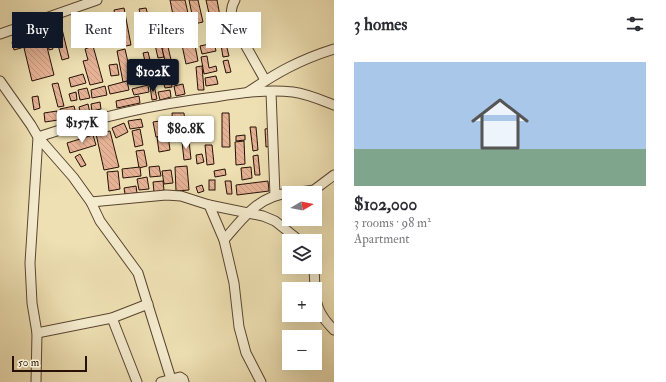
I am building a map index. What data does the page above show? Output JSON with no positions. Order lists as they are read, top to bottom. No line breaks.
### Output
{"scale_bar":"50 m","north":"right","page":{"heading":"3 homes","chip":["Buy","Rent","Filters","New"],"list":[{"name":"$102,000","note":"3 rooms · 98 m² · Apartment"}],"price":["$102K","$157K","$80.8K"],"map_buttons":["+","−"],"scale":"50 m"}}
